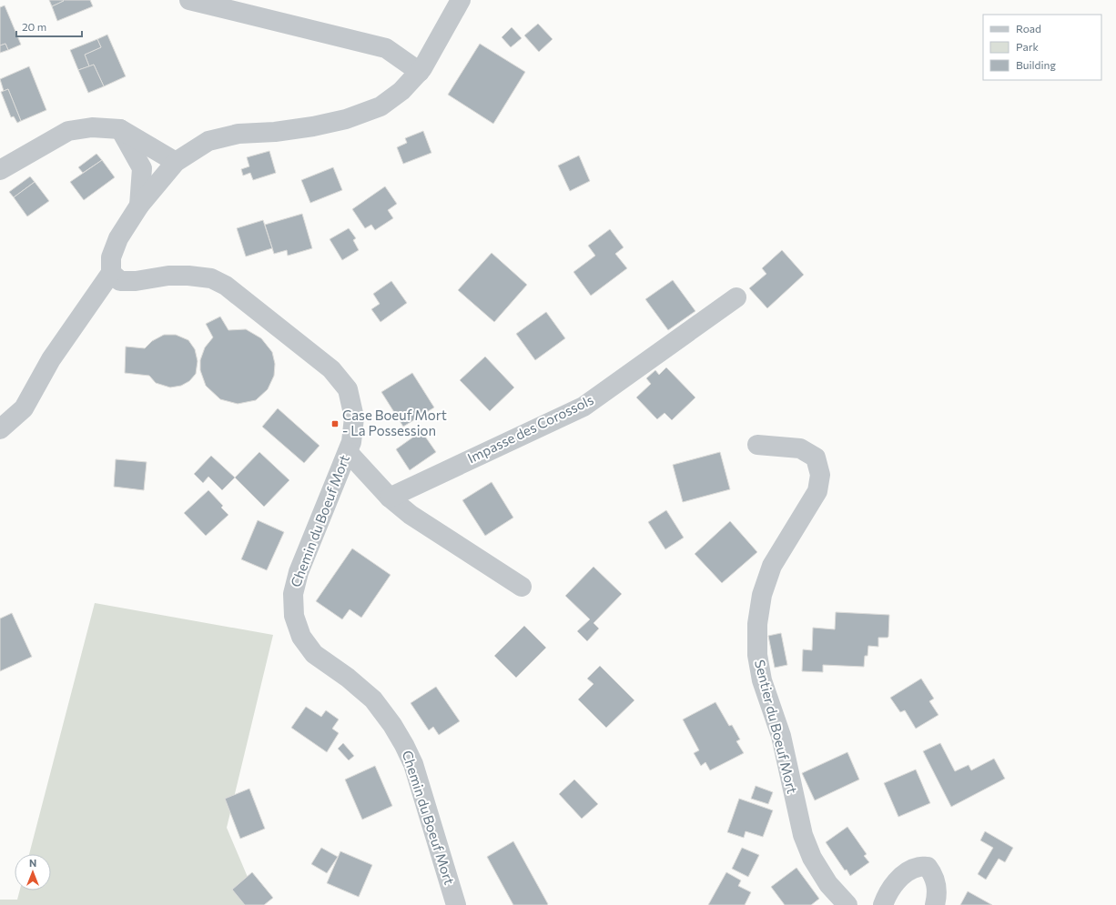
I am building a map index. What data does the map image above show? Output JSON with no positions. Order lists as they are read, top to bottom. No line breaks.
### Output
{"streets":{"street":["Impasse des Corossols","Chemin du Boeuf Mort","Sentier du Boeuf Mort"]},"places":{"transit":["Case Boeuf Mort - La Possession"]},"legend":["Road","Park","Building"],"scale_bar":"20 m","north":"top"}
